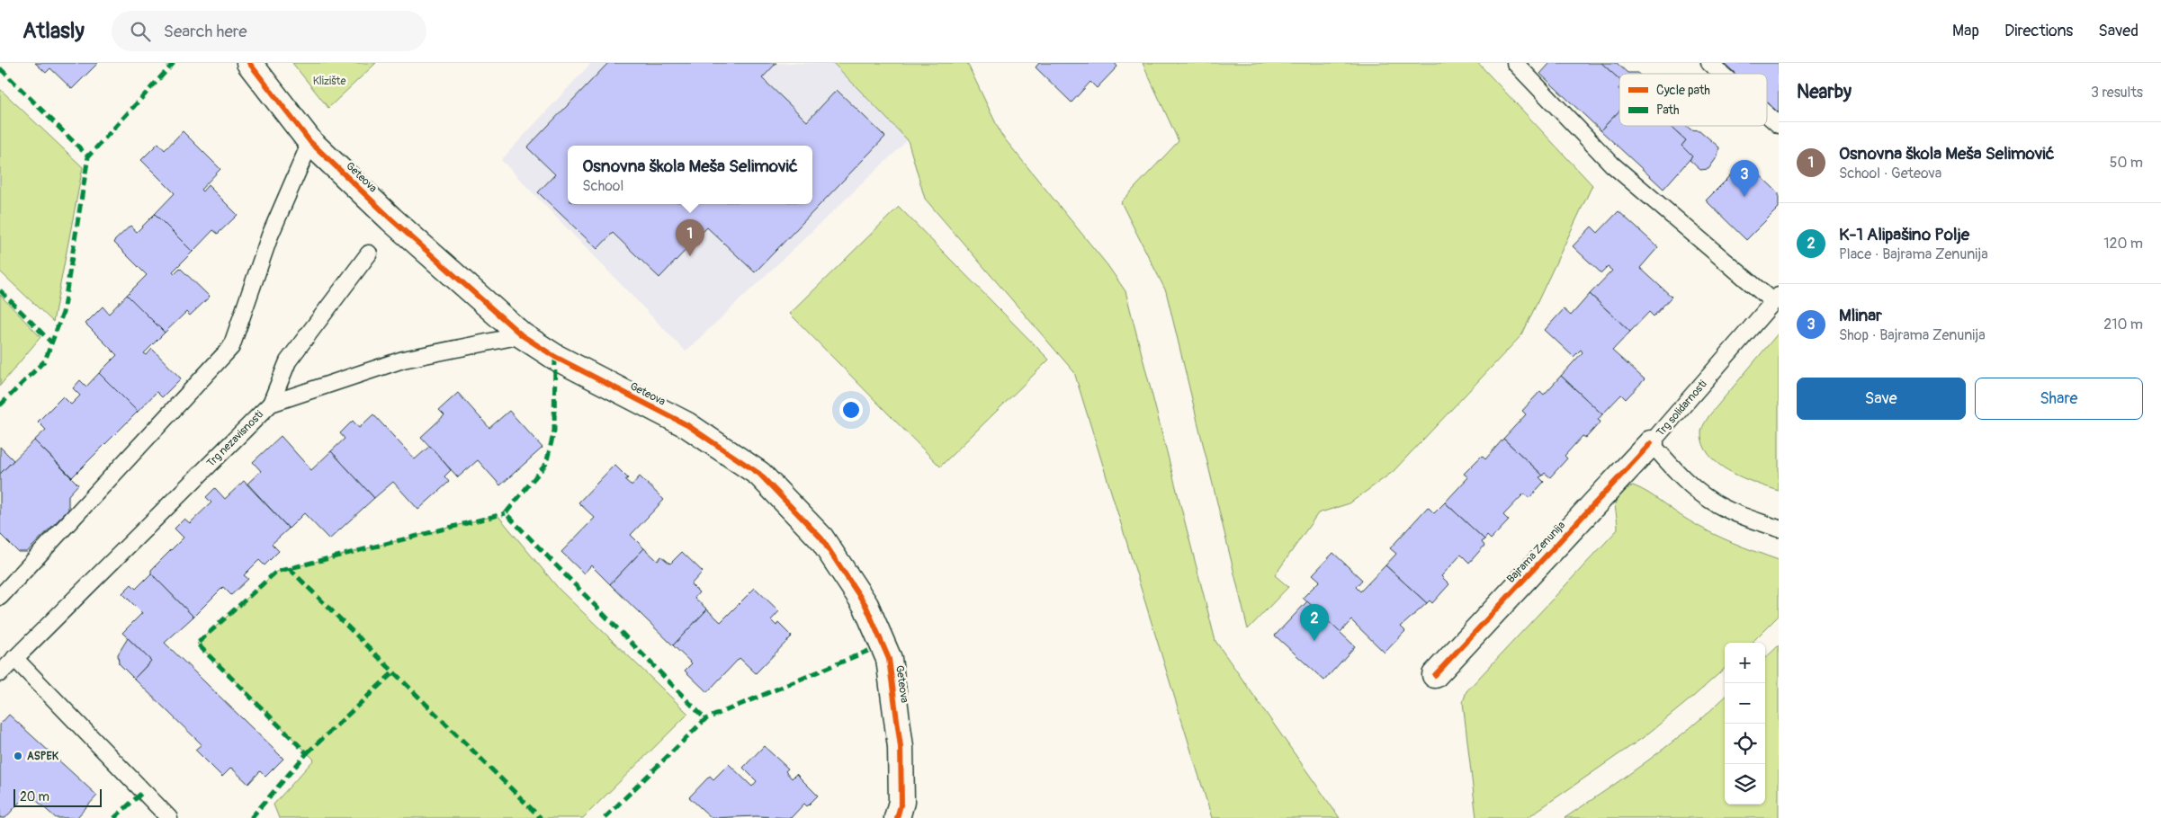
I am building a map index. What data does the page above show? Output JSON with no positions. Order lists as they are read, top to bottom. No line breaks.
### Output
{"streets":{"street":["Geteova","Bajrama Zenunija"],"lane":["Trg solidarnosti","Trg nezavisnosti"]},"crossings":[["Geteova","Trg nezavisnosti"],["Trg solidarnosti","Bajrama Zenunija"]],"parks":["Klizište"],"places":["ASPEK"],"legend":["Cycle path","Path"],"scale_bar":"20 m","page":{"header":"Atlasly","search":"Search here","nav":["Map","Directions","Saved"],"heading":["Nearby","3 results"],"list":[{"mark":"1","name":"Osnovna škola Meša Selimović","note":"School · Geteova","value":"50 m"},{"mark":"2","name":"K-1 Alipašino Polje","note":"Place · Bajrama Zenunija","value":"120 m"},{"mark":"3","name":"Mlinar","note":"Shop · Bajrama Zenunija","value":"210 m"}],"popup":["Osnovna škola Meša Selimović","School"],"pins":["3","1","2"],"buttons":["Save","Share"],"map_buttons":["+","−"],"scale":"20 m"}}
